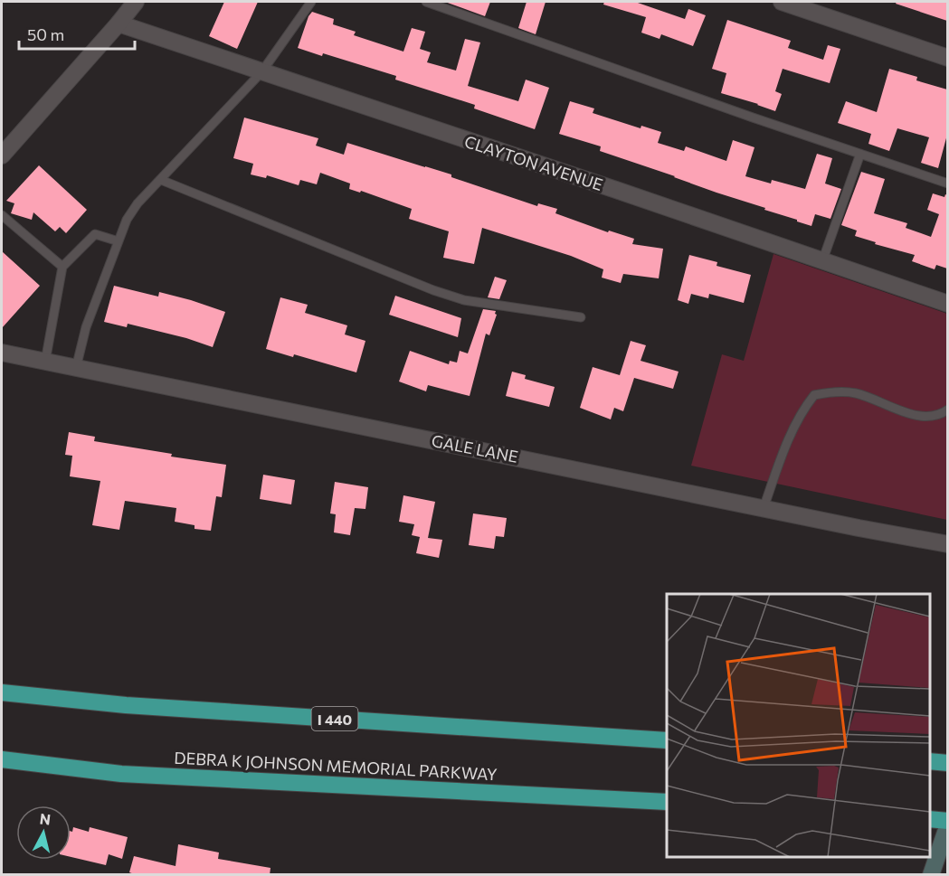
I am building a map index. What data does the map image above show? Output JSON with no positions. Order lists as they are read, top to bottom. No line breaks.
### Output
{"streets":{"highway":["I 440","DEBRA K JOHNSON MEMORIAL PARKWAY"],"street":["CLAYTON AVENUE","GALE LANE"]},"scale_bar":"50 m","north":"top"}
